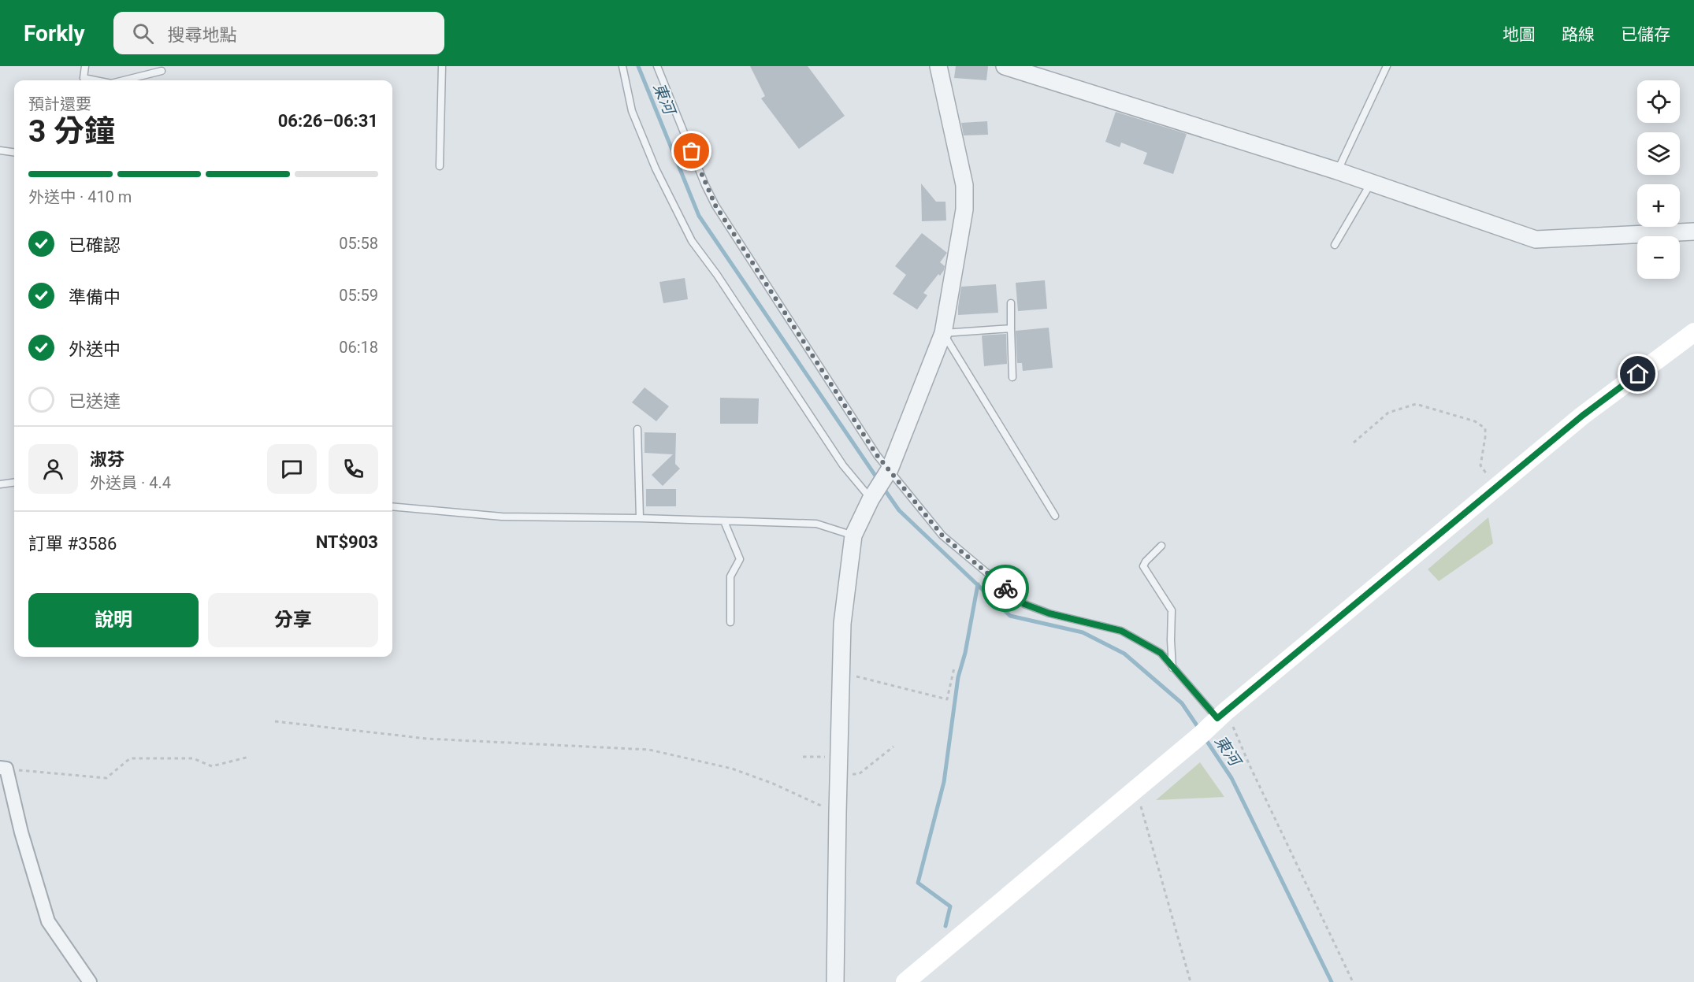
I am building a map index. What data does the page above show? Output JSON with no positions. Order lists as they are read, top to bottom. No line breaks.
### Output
{"water":["東河"],"page":{"header":"Forkly","search":"搜尋地點","nav":["地圖","路線","已儲存"],"map_buttons":["+","−"],"heading":["3 分鐘","預計還要","06:26–06:31"],"panel":["淑芬","外送員 · 4.4","訂單 #3586","NT$903"],"bar":"外送中 · 410 m","list":[["已確認","05:58"],["準備中","05:59"],["外送中","06:18"],"已送達"],"buttons":["說明","分享"]}}
